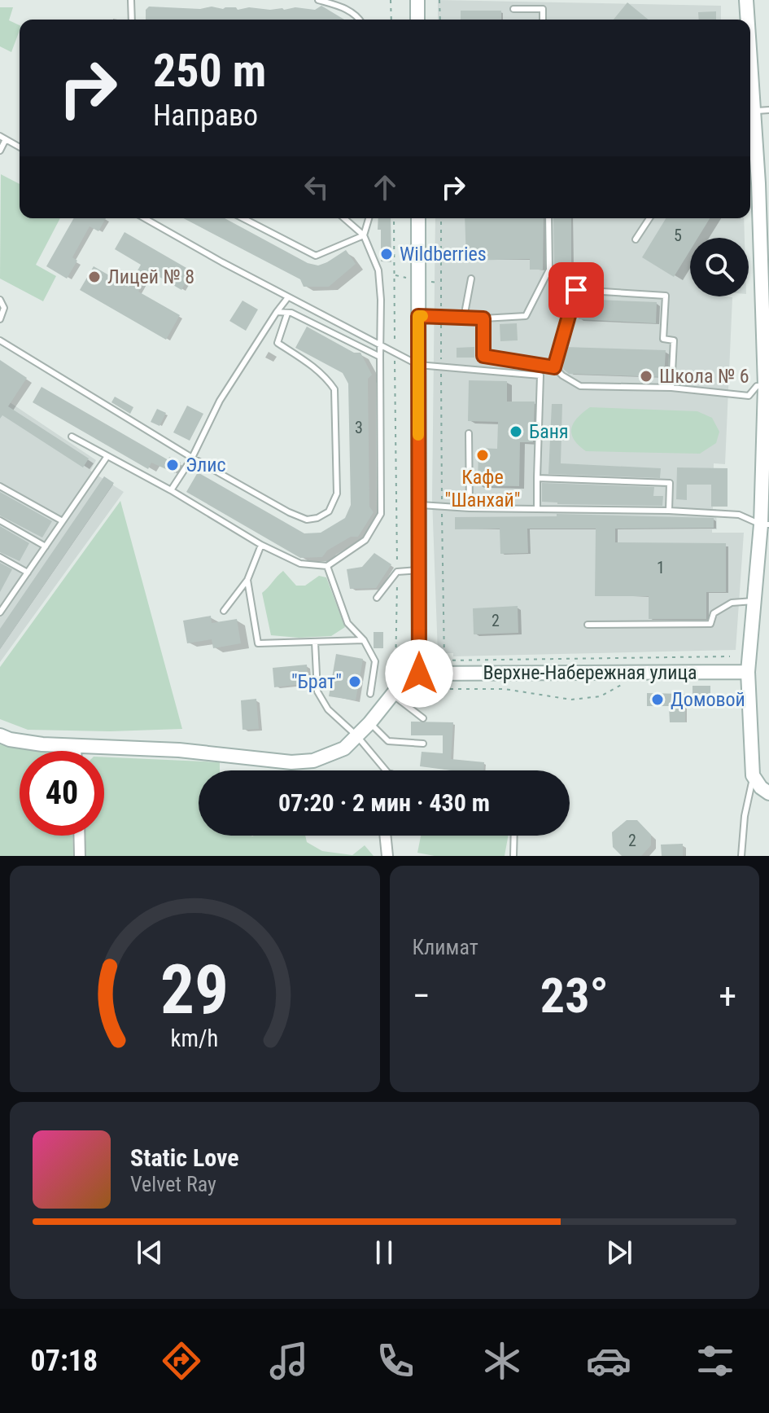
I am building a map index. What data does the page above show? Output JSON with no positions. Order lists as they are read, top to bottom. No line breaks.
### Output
{"streets":{"street":["Верхне-Набережная улица"]},"places":["Wildberries","Лицей № 8","Школа № 6","Баня","Кафе \"Шанхай\"","Элис","\"Брат\"","Домовой"],"house_numbers":["5","3","1","2","2"],"page":{"turn":["250 m","Направо"],"limit":"40","trip":"07:20 · 2 мин · 430 m","tile":"Климат","heat":["−","23°","+"],"song":["Static Love","Velvet Ray"],"tabs":"07:18","gauge":["29","km/h"]}}
